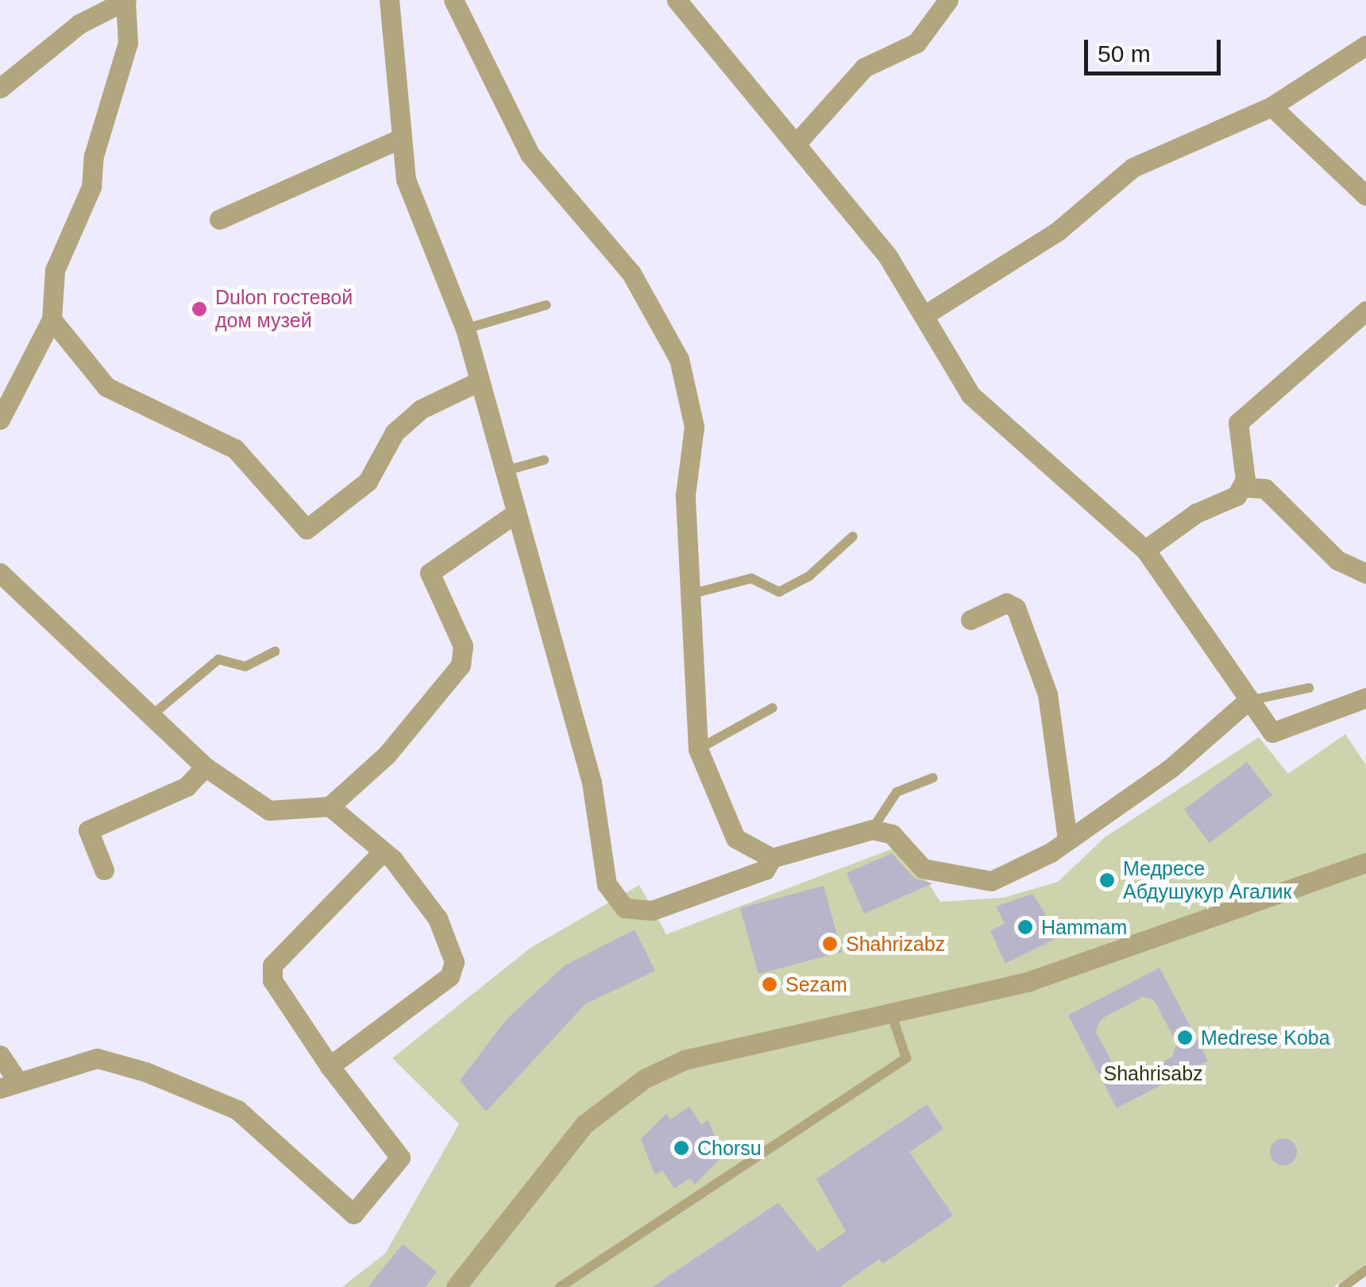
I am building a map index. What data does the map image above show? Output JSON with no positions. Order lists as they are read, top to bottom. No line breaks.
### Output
{"parks":["Shahrisabz"],"places":["Dulon гостевой дом музей","Медресе Абдушукур Агалик","Hammam","Shahrizabz","Sezam","Medrese Koba","Chorsu"],"scale_bar":"50 m"}
